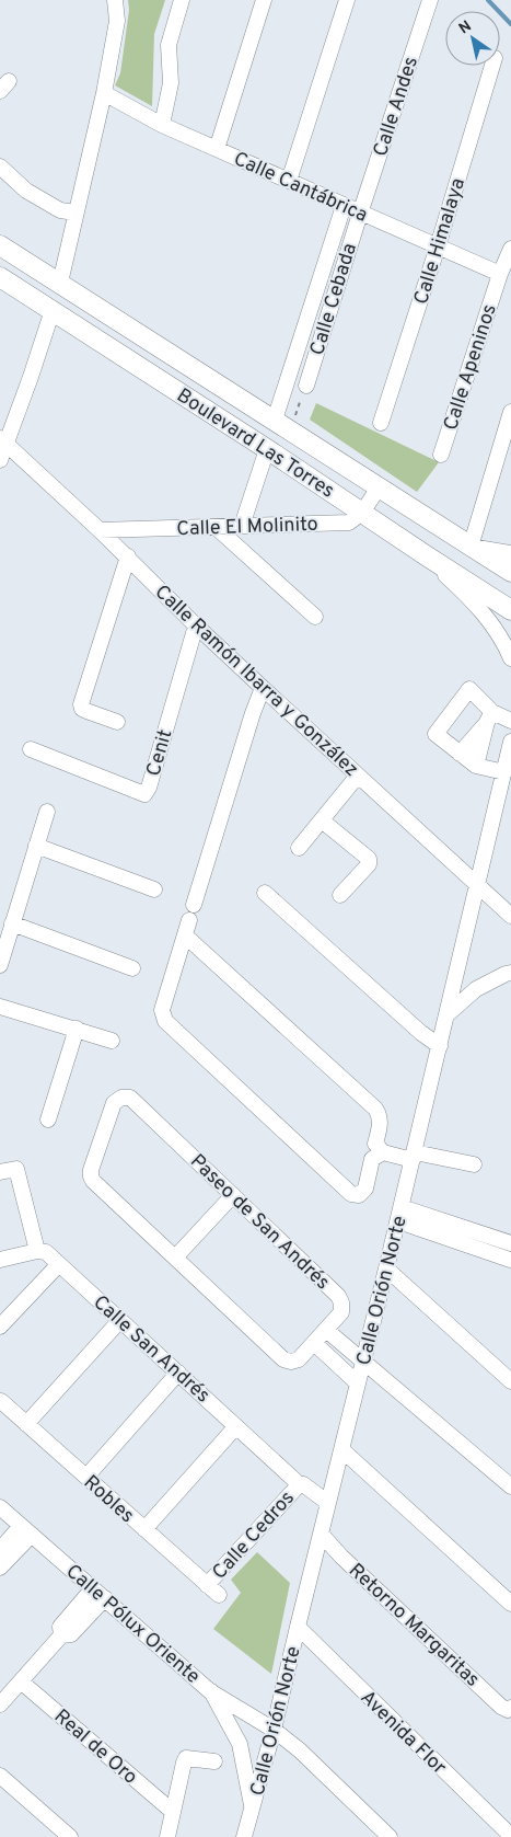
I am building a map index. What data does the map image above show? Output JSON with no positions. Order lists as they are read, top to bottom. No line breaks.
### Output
{"streets":{"main road":["Boulevard Las Torres"],"street":["Calle Andes","Calle Cantábrica","Calle Himalaya","Calle Cebada","Calle Apeninos","Calle El Molinito","Calle Ramón Ibarra y González","Cenit","Paseo de San Andrés","Calle Orión Norte","Calle San Andrés","Robles","Calle Cedros","Calle Pólux Oriente","Retorno Margaritas","Avenida Flor","Real de Oro"]},"crossings":[["Calle Andes","Calle Cantábrica"],["Calle Andes","Calle Cebada"],["Calle Cantábrica","Calle Himalaya"],["Calle Cantábrica","Calle Cebada"],["Calle Cantábrica","Calle Apeninos"],["Boulevard Las Torres","Calle El Molinito"],["Calle El Molinito","Calle Ramón Ibarra y González"],["Calle Ramón Ibarra y González","Cenit"],["Calle Ramón Ibarra y González","Calle Orión Norte"],["Calle Orión Norte","Calle San Andrés"],["Calle Orión Norte","Calle Pólux Oriente"],["Calle Orión Norte","Retorno Margaritas"],["Calle Orión Norte","Avenida Flor"],["Calle San Andrés","Calle Cedros"],["Robles","Calle Cedros"]],"north":"top left"}
